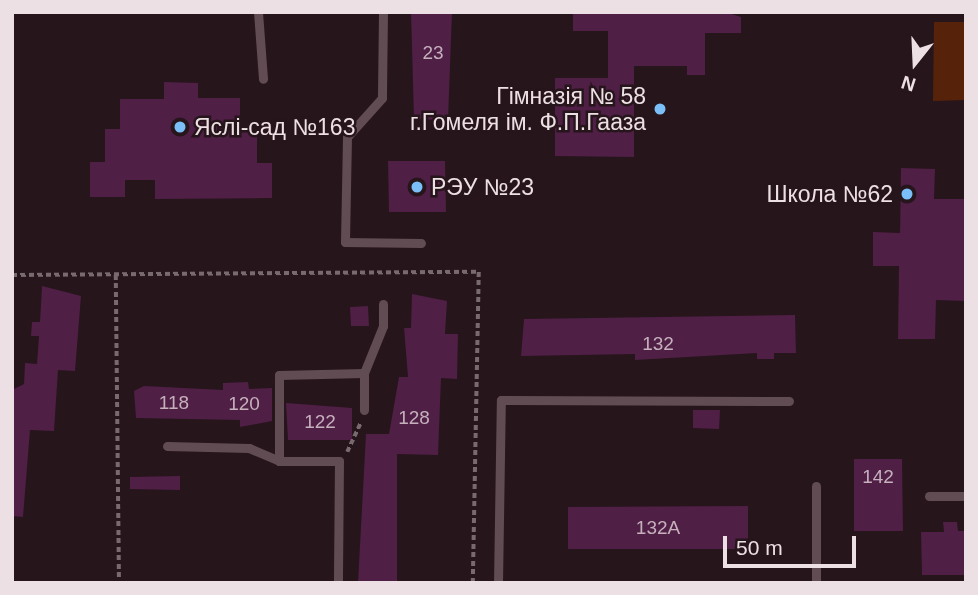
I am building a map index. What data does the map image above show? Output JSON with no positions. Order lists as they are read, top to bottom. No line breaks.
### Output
{"places":["Гімназія № 58 г.Гомеля ім. Ф.П.Гааза","Яслі-сад №163","РЭУ №23","Школа №62"],"house_numbers":["23","132","118","120","128","122","142","132А"],"scale_bar":"50 m","north":"bottom"}
